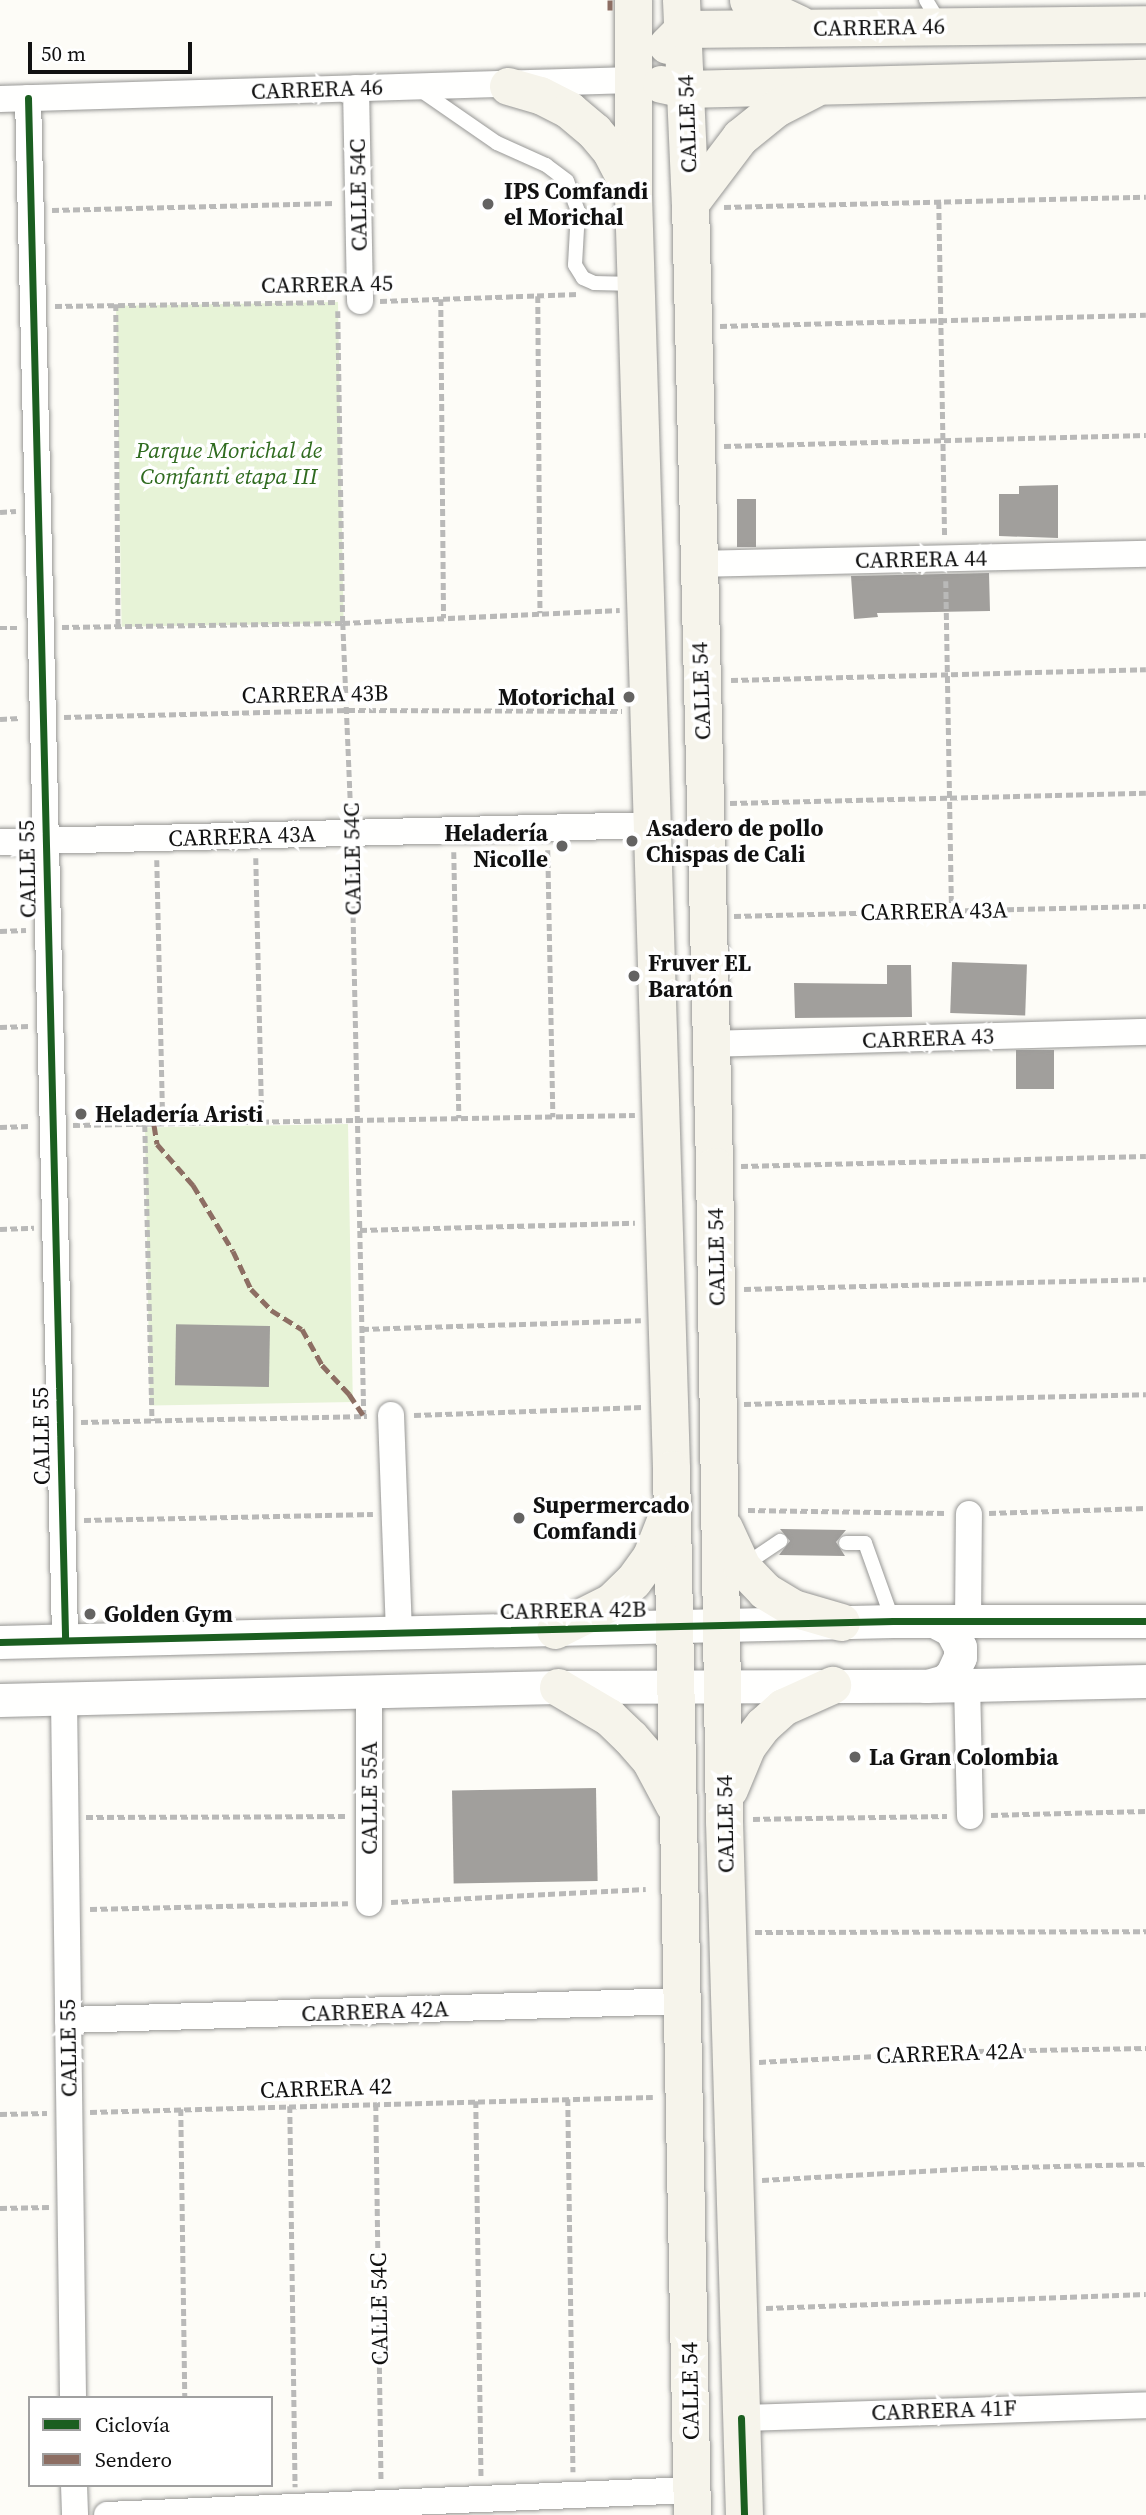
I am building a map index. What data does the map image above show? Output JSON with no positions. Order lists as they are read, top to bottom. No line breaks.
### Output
{"streets":{"main road":["CARRERA 46","CALLE 54"],"street":["CALLE 54C","CARRERA 44","CARRERA 43A","CALLE 55","CARRERA 43","CARRERA 42B","CALLE 55A","CARRERA 42A","CARRERA 41F"],"path":["CARRERA 45","CARRERA 43B","CARRERA 42"]},"crossings":[["CARRERA 46","CALLE 54"],["CARRERA 46","CALLE 54C"],["CARRERA 46","CALLE 55"],["CALLE 54","CARRERA 44"],["CALLE 54","CARRERA 43A"],["CALLE 54","CARRERA 43"],["CALLE 54","CARRERA 42B"],["CALLE 54","CARRERA 42A"],["CALLE 54","CARRERA 41F"],["CALLE 54C","CARRERA 45"],["CALLE 54C","CARRERA 43B"],["CALLE 54C","CARRERA 43A"],["CALLE 54C","CARRERA 42"],["CARRERA 45","CALLE 55"],["CARRERA 43B","CALLE 55"],["CARRERA 43A","CALLE 55"],["CALLE 55","CARRERA 42B"],["CALLE 55","CARRERA 42A"],["CALLE 55","CARRERA 42"]],"parks":["Parque Morichal de Comfanti etapa III"],"places":["IPS Comfandi el Morichal","Motorichal","Asadero de pollo Chispas de Cali","Heladería Nicolle","Fruver EL Baratón","Heladería Aristi","Supermercado Comfandi","Golden Gym","La Gran Colombia"],"legend":["Ciclovía","Sendero"],"scale_bar":"50 m"}
